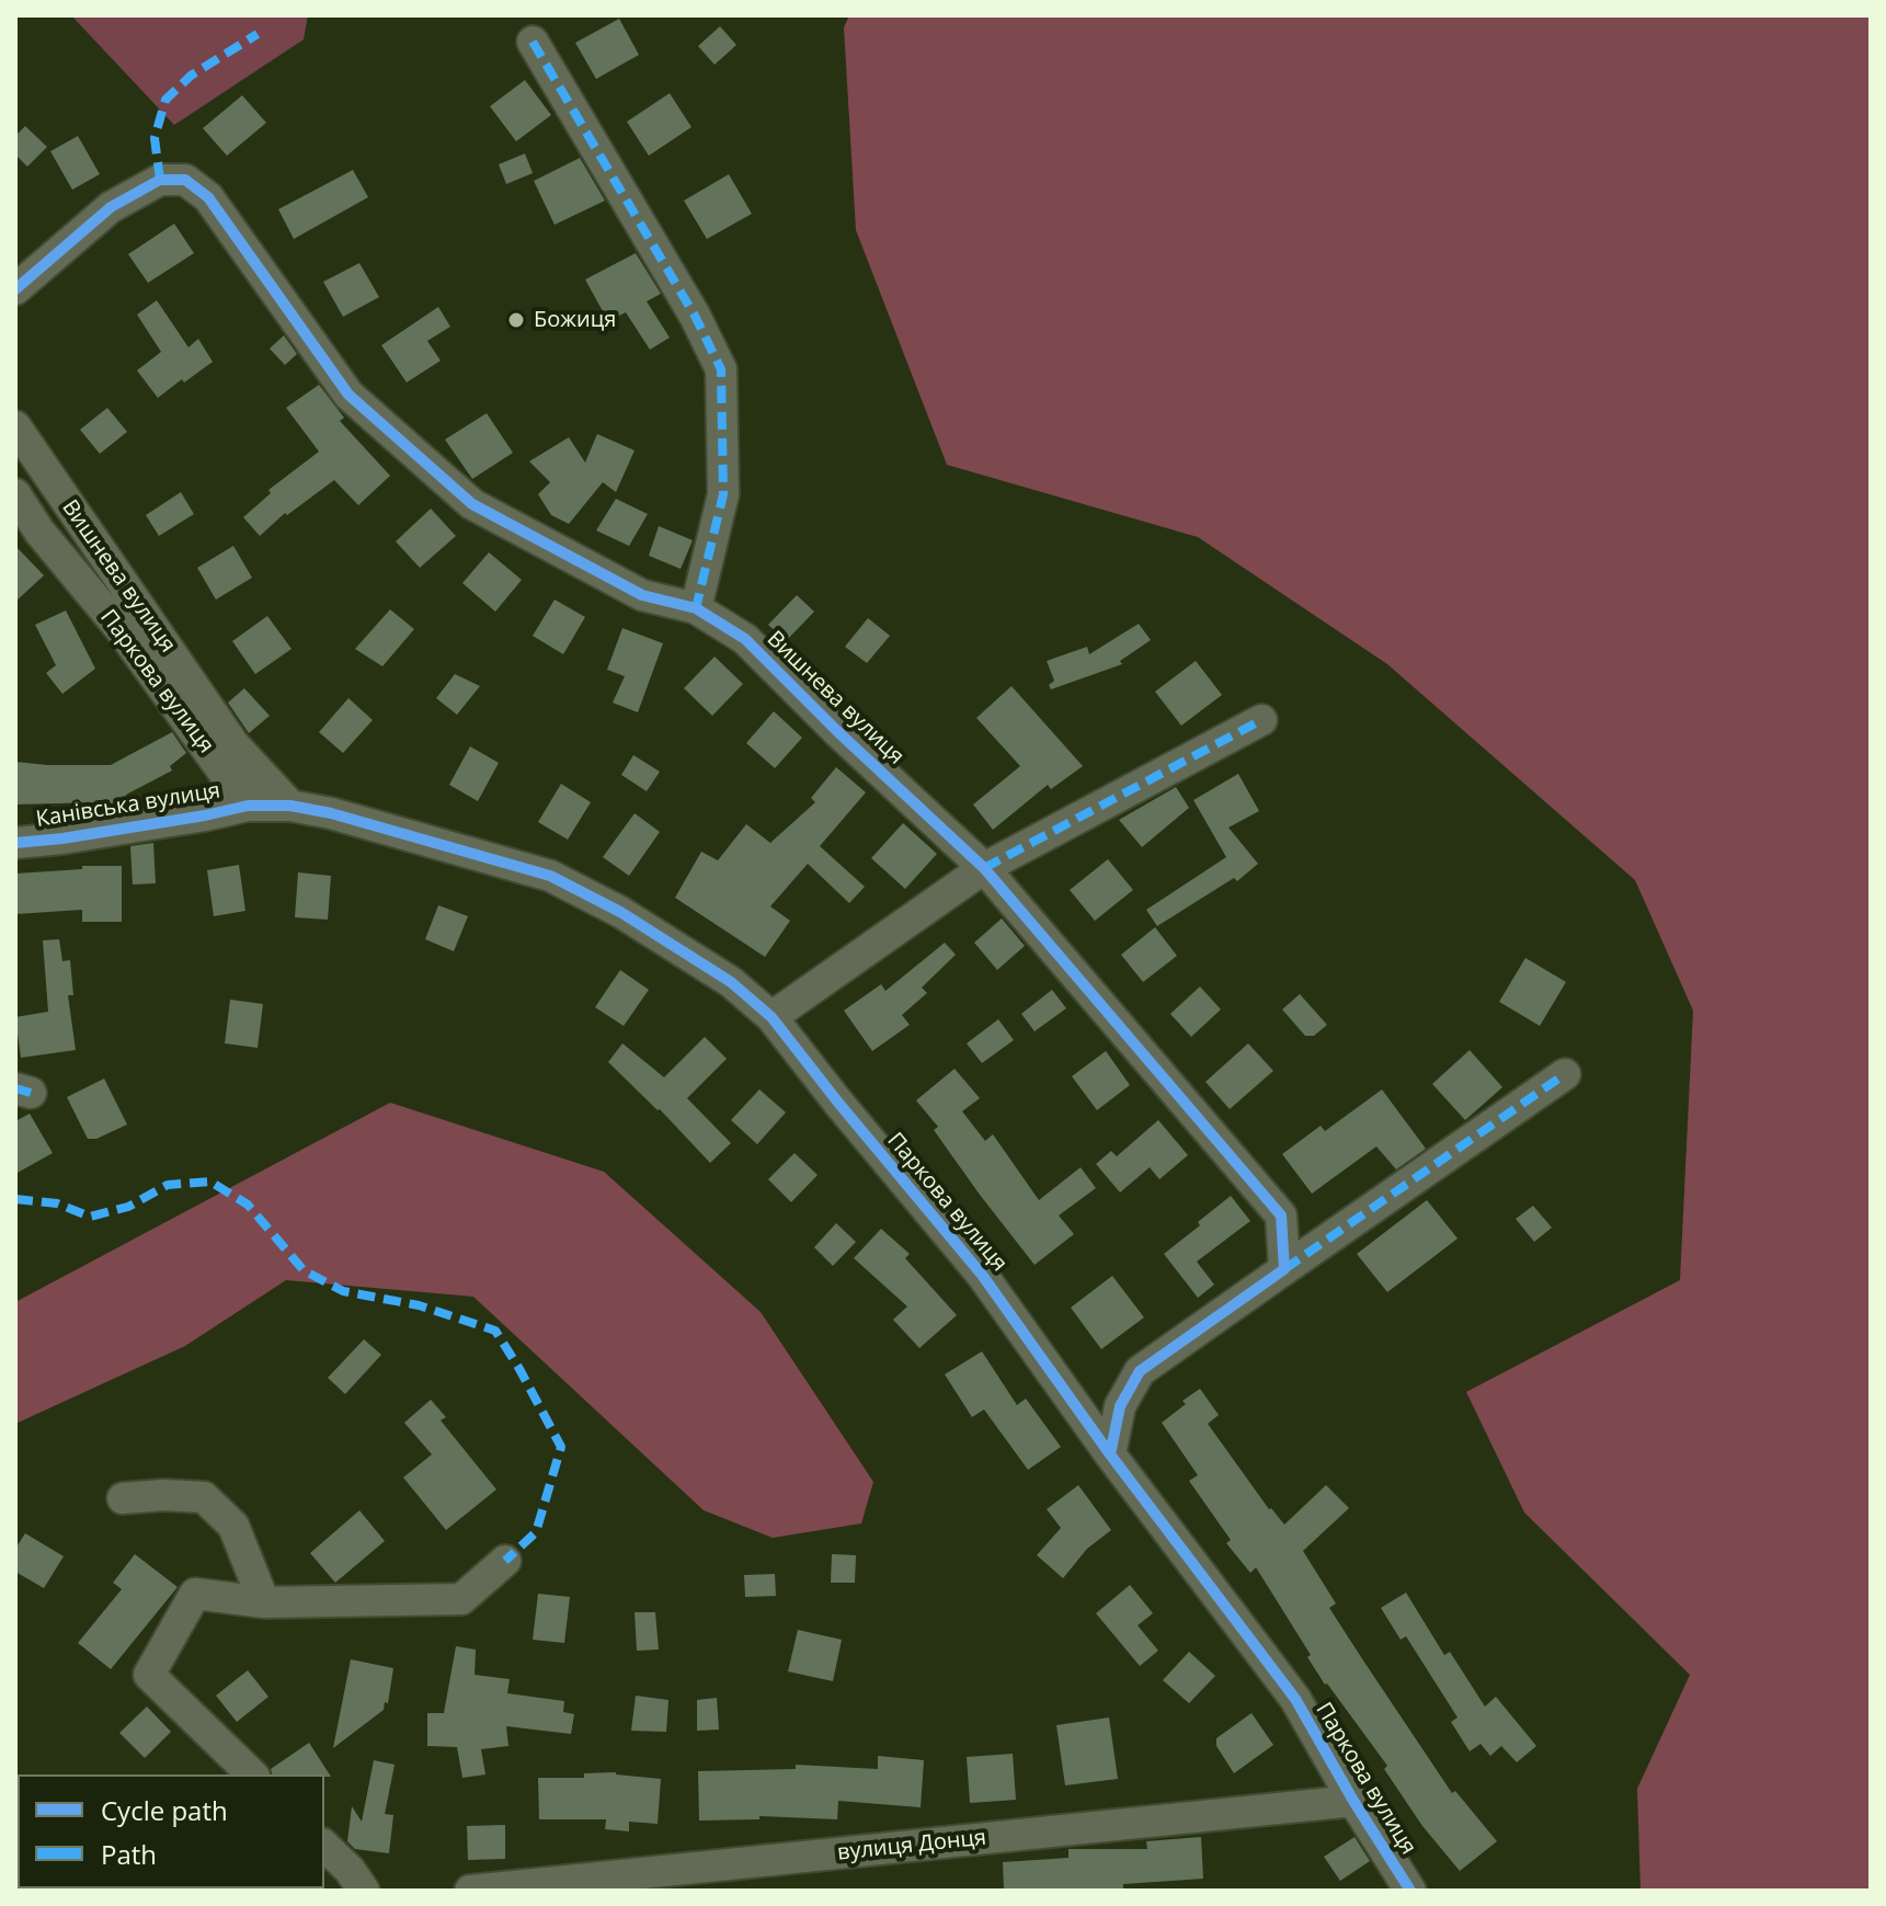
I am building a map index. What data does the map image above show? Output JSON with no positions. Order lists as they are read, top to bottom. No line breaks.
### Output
{"streets":{"street":["Вишнева вулиця","Паркова вулиця","Канівська вулиця","вулиця Донця"]},"crossings":[["Вишнева вулиця","Паркова вулиця"],["Паркова вулиця","Канівська вулиця"],["Паркова вулиця","вулиця Донця"]],"places":["Божиця"],"legend":["Cycle path","Path"]}
